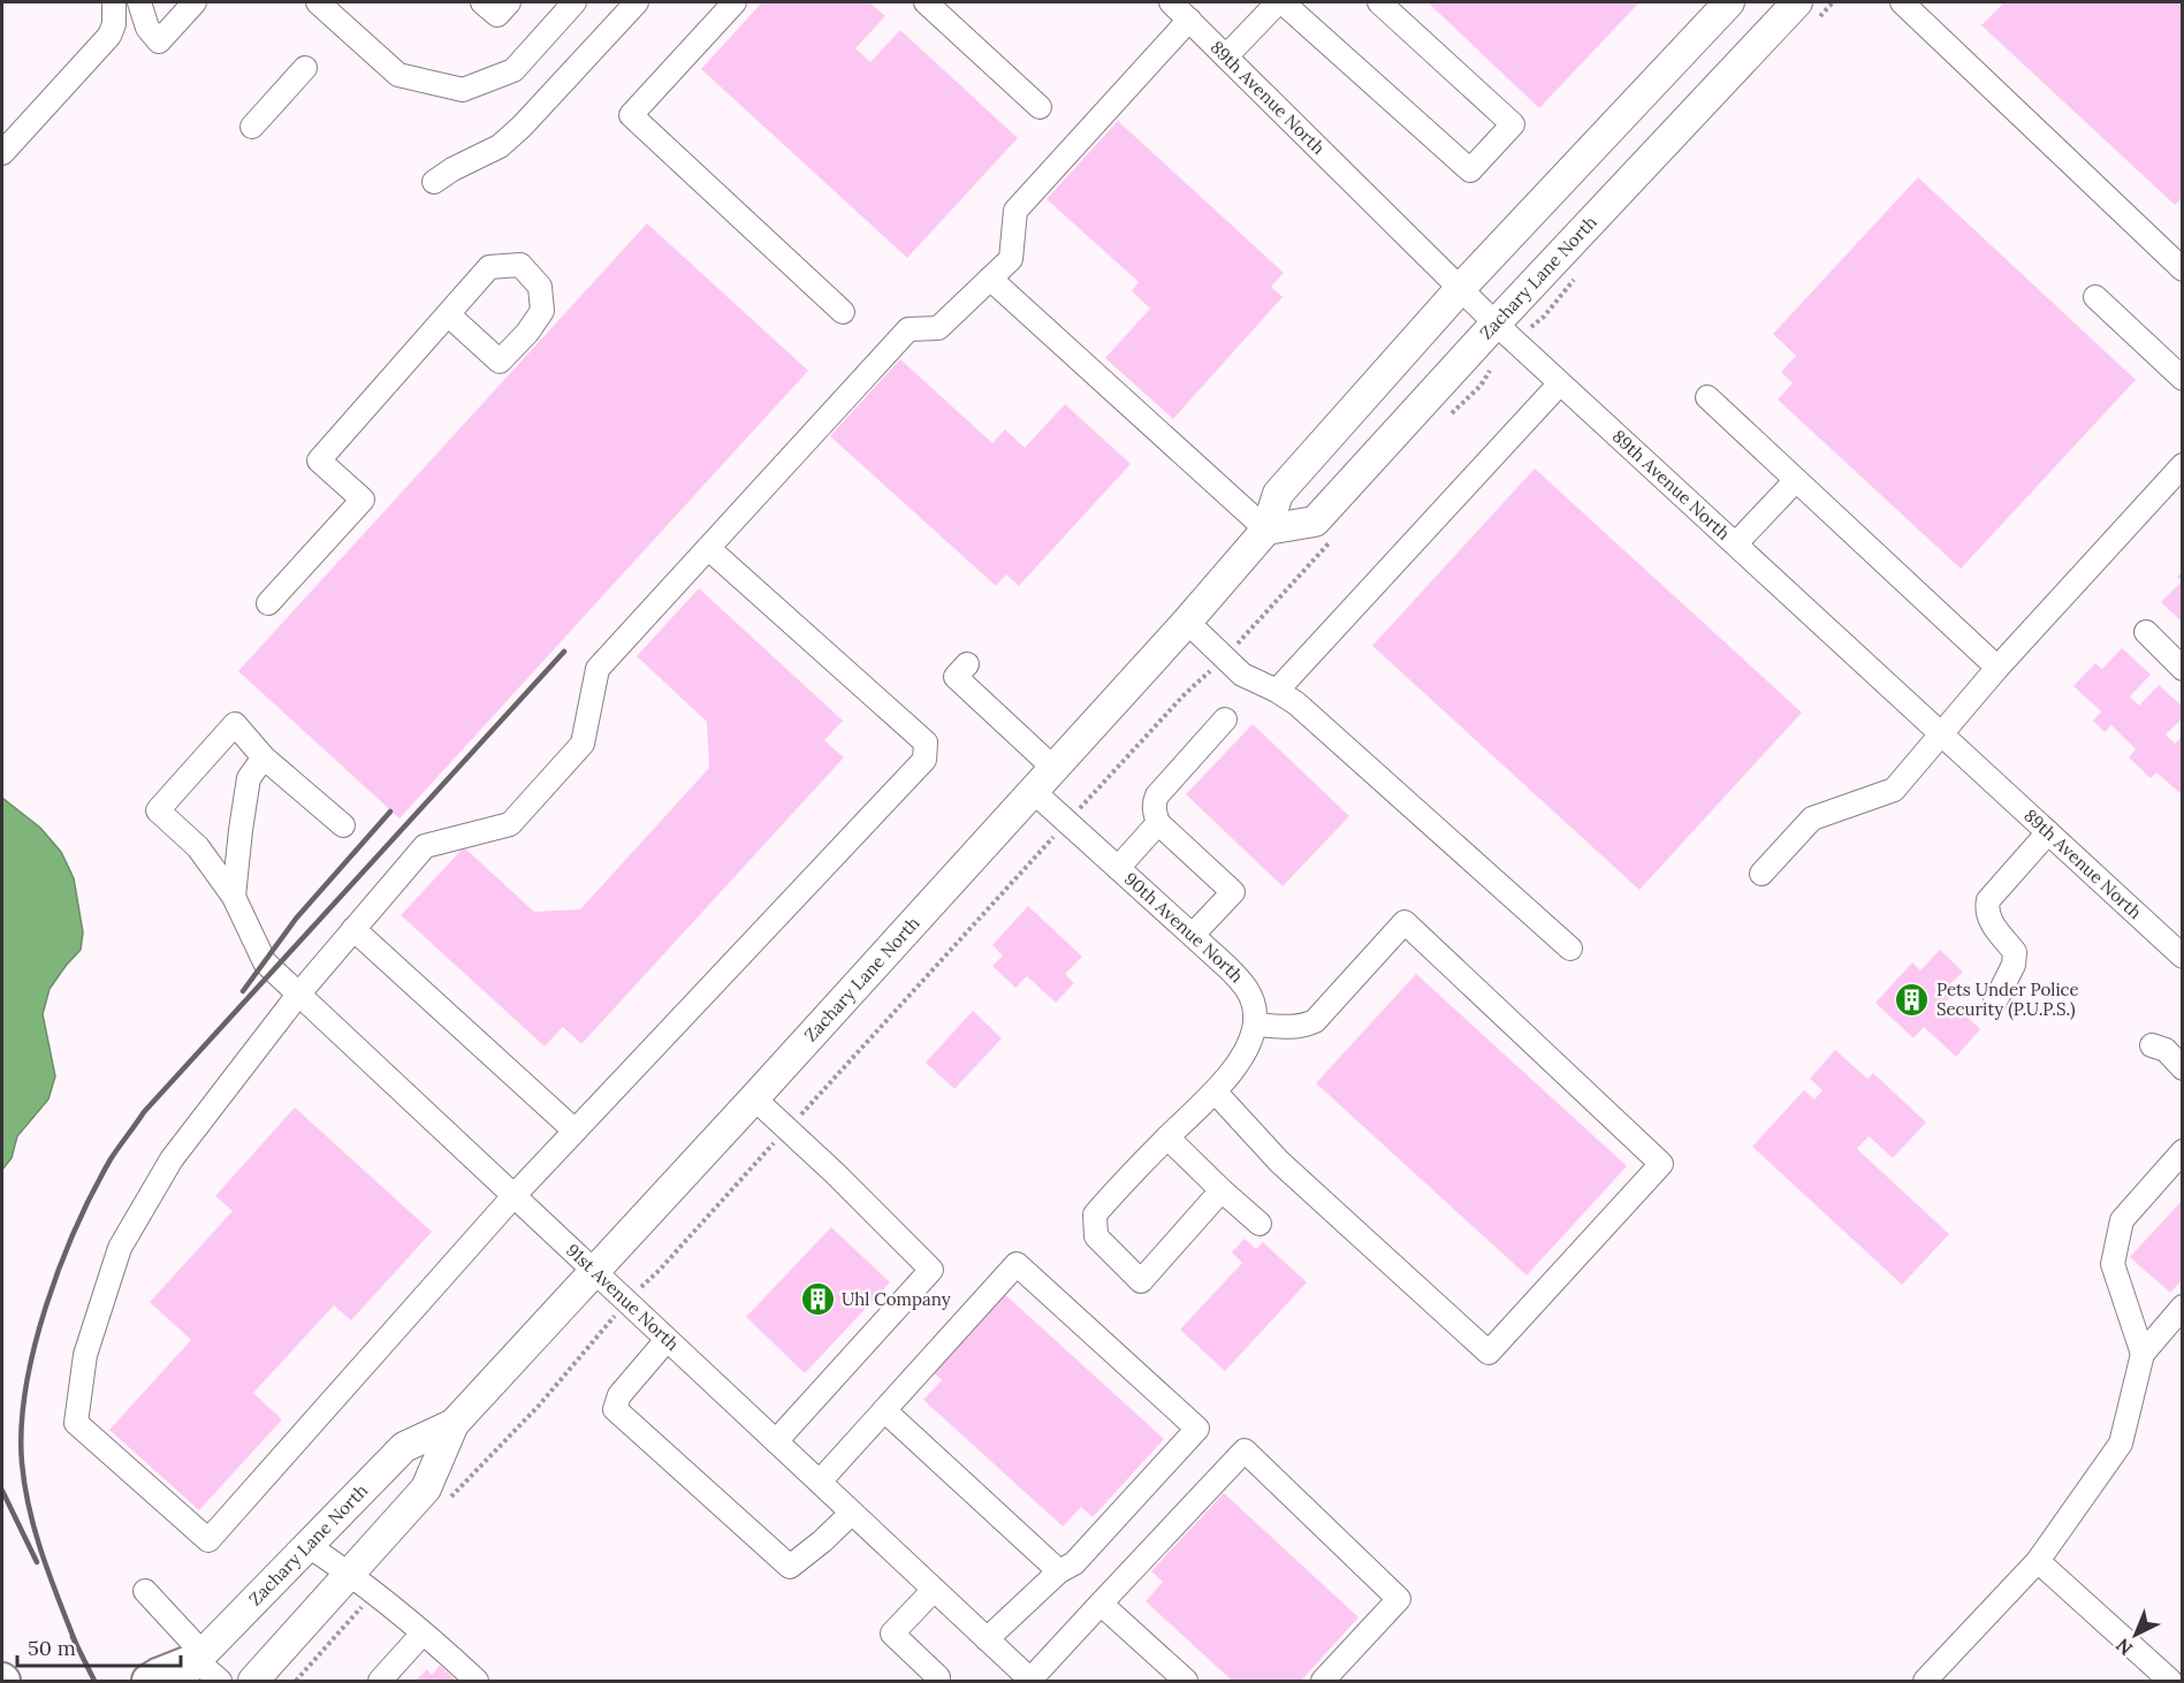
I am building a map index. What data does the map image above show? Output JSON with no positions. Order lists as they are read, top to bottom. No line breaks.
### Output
{"streets":{"main road":["Zachary Lane North"],"street":["89th Avenue North","90th Avenue North","91st Avenue North"]},"crossings":[["89th Avenue North","Zachary Lane North"],["Zachary Lane North","90th Avenue North"],["Zachary Lane North","91st Avenue North"]],"places":{"building":["Pets Under Police Security (P.U.P.S.)","Uhl Company"]},"scale_bar":"50 m","north":"bottom left"}
